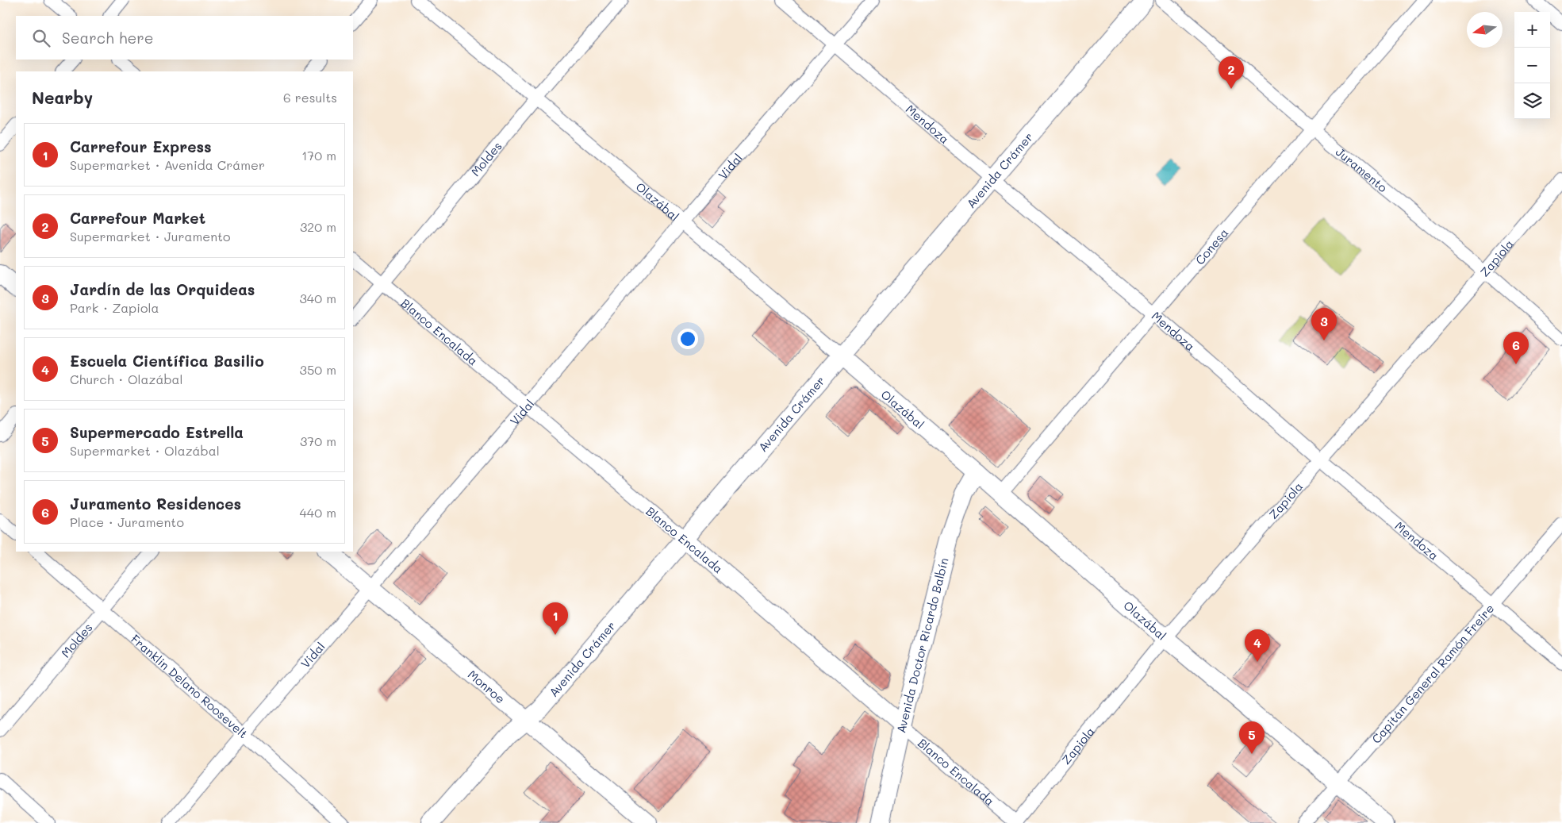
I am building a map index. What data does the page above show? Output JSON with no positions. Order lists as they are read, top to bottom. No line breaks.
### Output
{"streets":{"main road":["Avenida Crámer","Olazábal","Blanco Encalada","Avenida Doctor Ricardo Balbín","Monroe"],"street":["Mendoza","Moldes","Vidal","Juramento","Conesa","Zapiola","Capitán General Ramón Freire","Franklin Delano Roosevelt"]},"crossings":[["Mendoza","Vidal"],["Mendoza","Avenida Crámer"],["Mendoza","Conesa"],["Mendoza","Zapiola"],["Mendoza","Capitán General Ramón Freire"],["Moldes","Olazábal"],["Moldes","Blanco Encalada"],["Moldes","Franklin Delano Roosevelt"],["Vidal","Olazábal"],["Vidal","Blanco Encalada"],["Vidal","Franklin Delano Roosevelt"],["Vidal","Monroe"],["Juramento","Conesa"],["Juramento","Zapiola"],["Avenida Crámer","Olazábal"],["Avenida Crámer","Blanco Encalada"],["Avenida Crámer","Monroe"],["Olazábal","Conesa"],["Olazábal","Zapiola"],["Olazábal","Avenida Doctor Ricardo Balbín"],["Olazábal","Capitán General Ramón Freire"],["Zapiola","Blanco Encalada"],["Blanco Encalada","Avenida Doctor Ricardo Balbín"]],"north":"left","page":{"map_buttons":["+","−"],"search":"Search here","pins":["2","3","6","1","4","5"],"heading":["Nearby","6 results"],"list":[{"mark":"1","name":"Carrefour Express","note":"Supermarket · Avenida Crámer","value":"170 m"},{"mark":"2","name":"Carrefour Market","note":"Supermarket · Juramento","value":"320 m"},{"mark":"3","name":"Jardín de las Orquideas","note":"Park · Zapiola","value":"340 m"},{"mark":"4","name":"Escuela Científica Basilio","note":"Church · Olazábal","value":"350 m"},{"mark":"5","name":"Supermercado Estrella","note":"Supermarket · Olazábal","value":"370 m"},{"mark":"6","name":"Juramento Residences","note":"Place · Juramento","value":"440 m"}]}}
